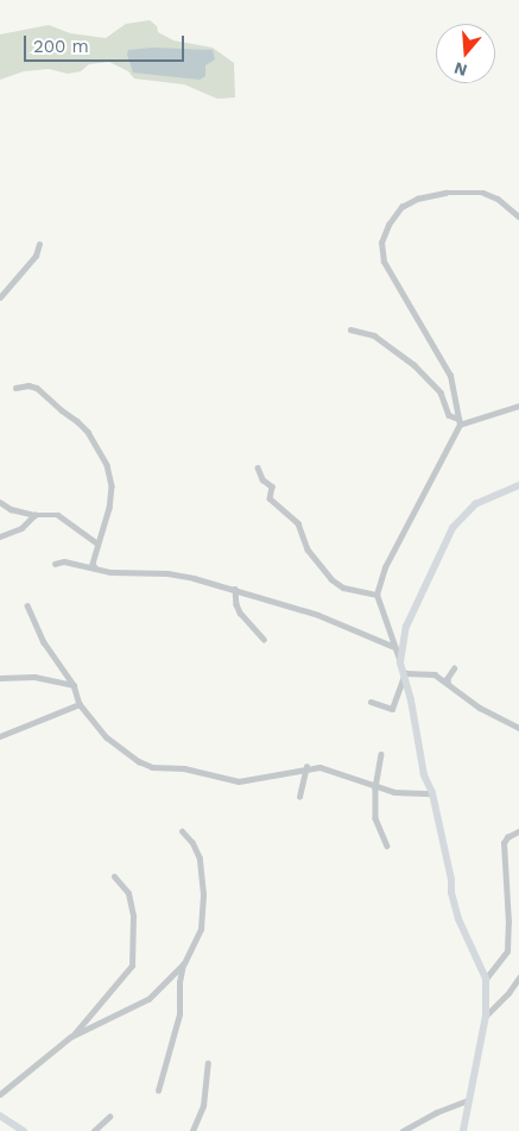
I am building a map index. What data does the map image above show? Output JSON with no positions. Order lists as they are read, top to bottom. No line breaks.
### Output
{"scale_bar":"200 m","north":"bottom"}
